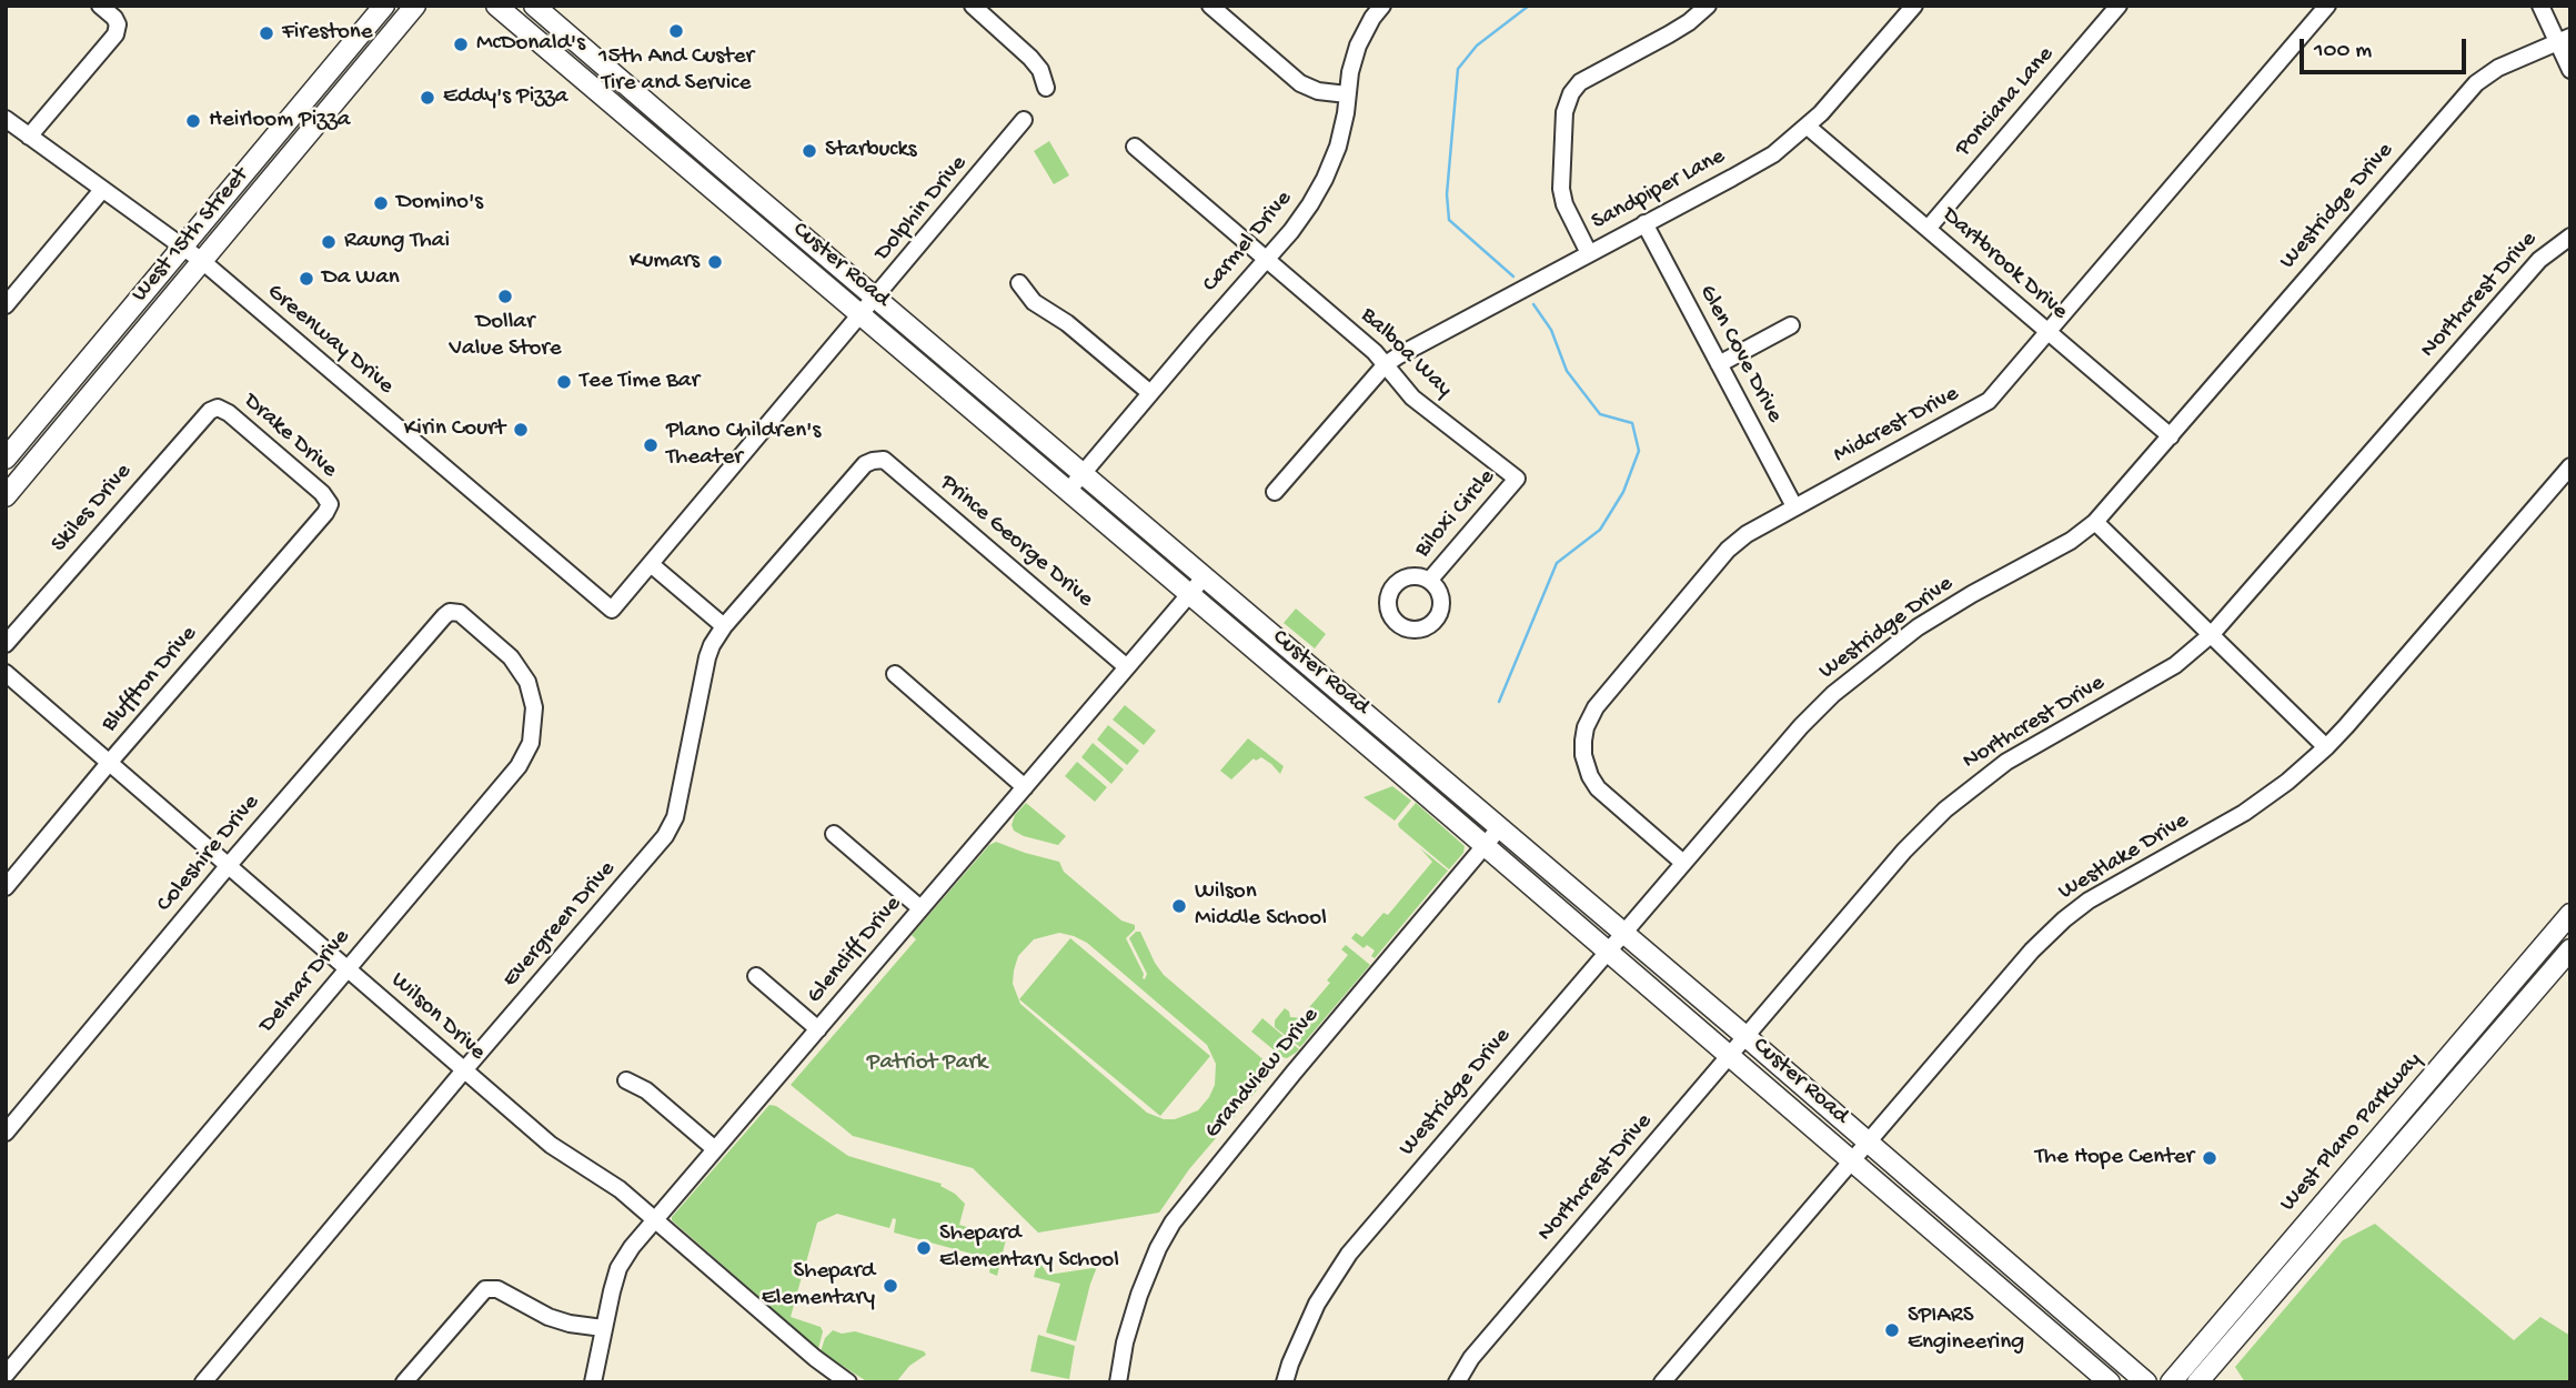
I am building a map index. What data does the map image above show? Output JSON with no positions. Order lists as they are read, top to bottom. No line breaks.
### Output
{"streets":{"main road":["West 15th Street","Custer Road","West Plano Parkway"],"street":["Ponciana Lane","Sandpiper Lane","Westridge Drive","Dolphin Drive","Carmel Drive","Dartbrook Drive","Northcrest Drive","Greenway Drive","Balboa Way","Glen Cove Drive","Midcrest Drive","Drake Drive","Skiles Drive","Biloxi Circle","Prince George Drive","Bluffton Drive","Coleshire Drive","Westlake Drive","Evergreen Drive","Glencliff Drive","Delmar Drive","Wilson Drive","Grandview Drive"]},"crossings":[["Ponciana Lane","Dartbrook Drive"],["Sandpiper Lane","Dartbrook Drive"],["Sandpiper Lane","Balboa Way"],["Sandpiper Lane","Glen Cove Drive"],["Westridge Drive","Dartbrook Drive"],["Westridge Drive","Custer Road"],["Westridge Drive","Midcrest Drive"],["Dolphin Drive","Custer Road"],["Dolphin Drive","Greenway Drive"],["West 15th Street","Greenway Drive"],["Carmel Drive","Custer Road"],["Carmel Drive","Balboa Way"],["Dartbrook Drive","Midcrest Drive"],["Custer Road","Northcrest Drive"],["Custer Road","Westlake Drive"],["Custer Road","Glencliff Drive"],["Custer Road","Grandview Drive"],["Balboa Way","Biloxi Circle"],["Glen Cove Drive","Midcrest Drive"],["Drake Drive","Skiles Drive"],["Drake Drive","Bluffton Drive"],["Prince George Drive","Evergreen Drive"],["Prince George Drive","Glencliff Drive"],["Bluffton Drive","Wilson Drive"],["Coleshire Drive","Delmar Drive"],["Coleshire Drive","Wilson Drive"],["Evergreen Drive","Wilson Drive"],["Glencliff Drive","Wilson Drive"],["Delmar Drive","Wilson Drive"]],"parks":["Patriot Park"],"places":["15th And Custer Tire and Service","Firestone","McDonald's","Eddy's Pizza","Heirloom Pizza","Starbucks","Domino's","Raung Thai","Kumars","Da Wan","Dollar Value Store","Tee Time Bar","Kirin Court","Plano Children's Theater","Wilson Middle School","The Hope Center","Shepard Elementary School","Shepard Elementary","SPIARS Engineering"],"scale_bar":"100 m"}
